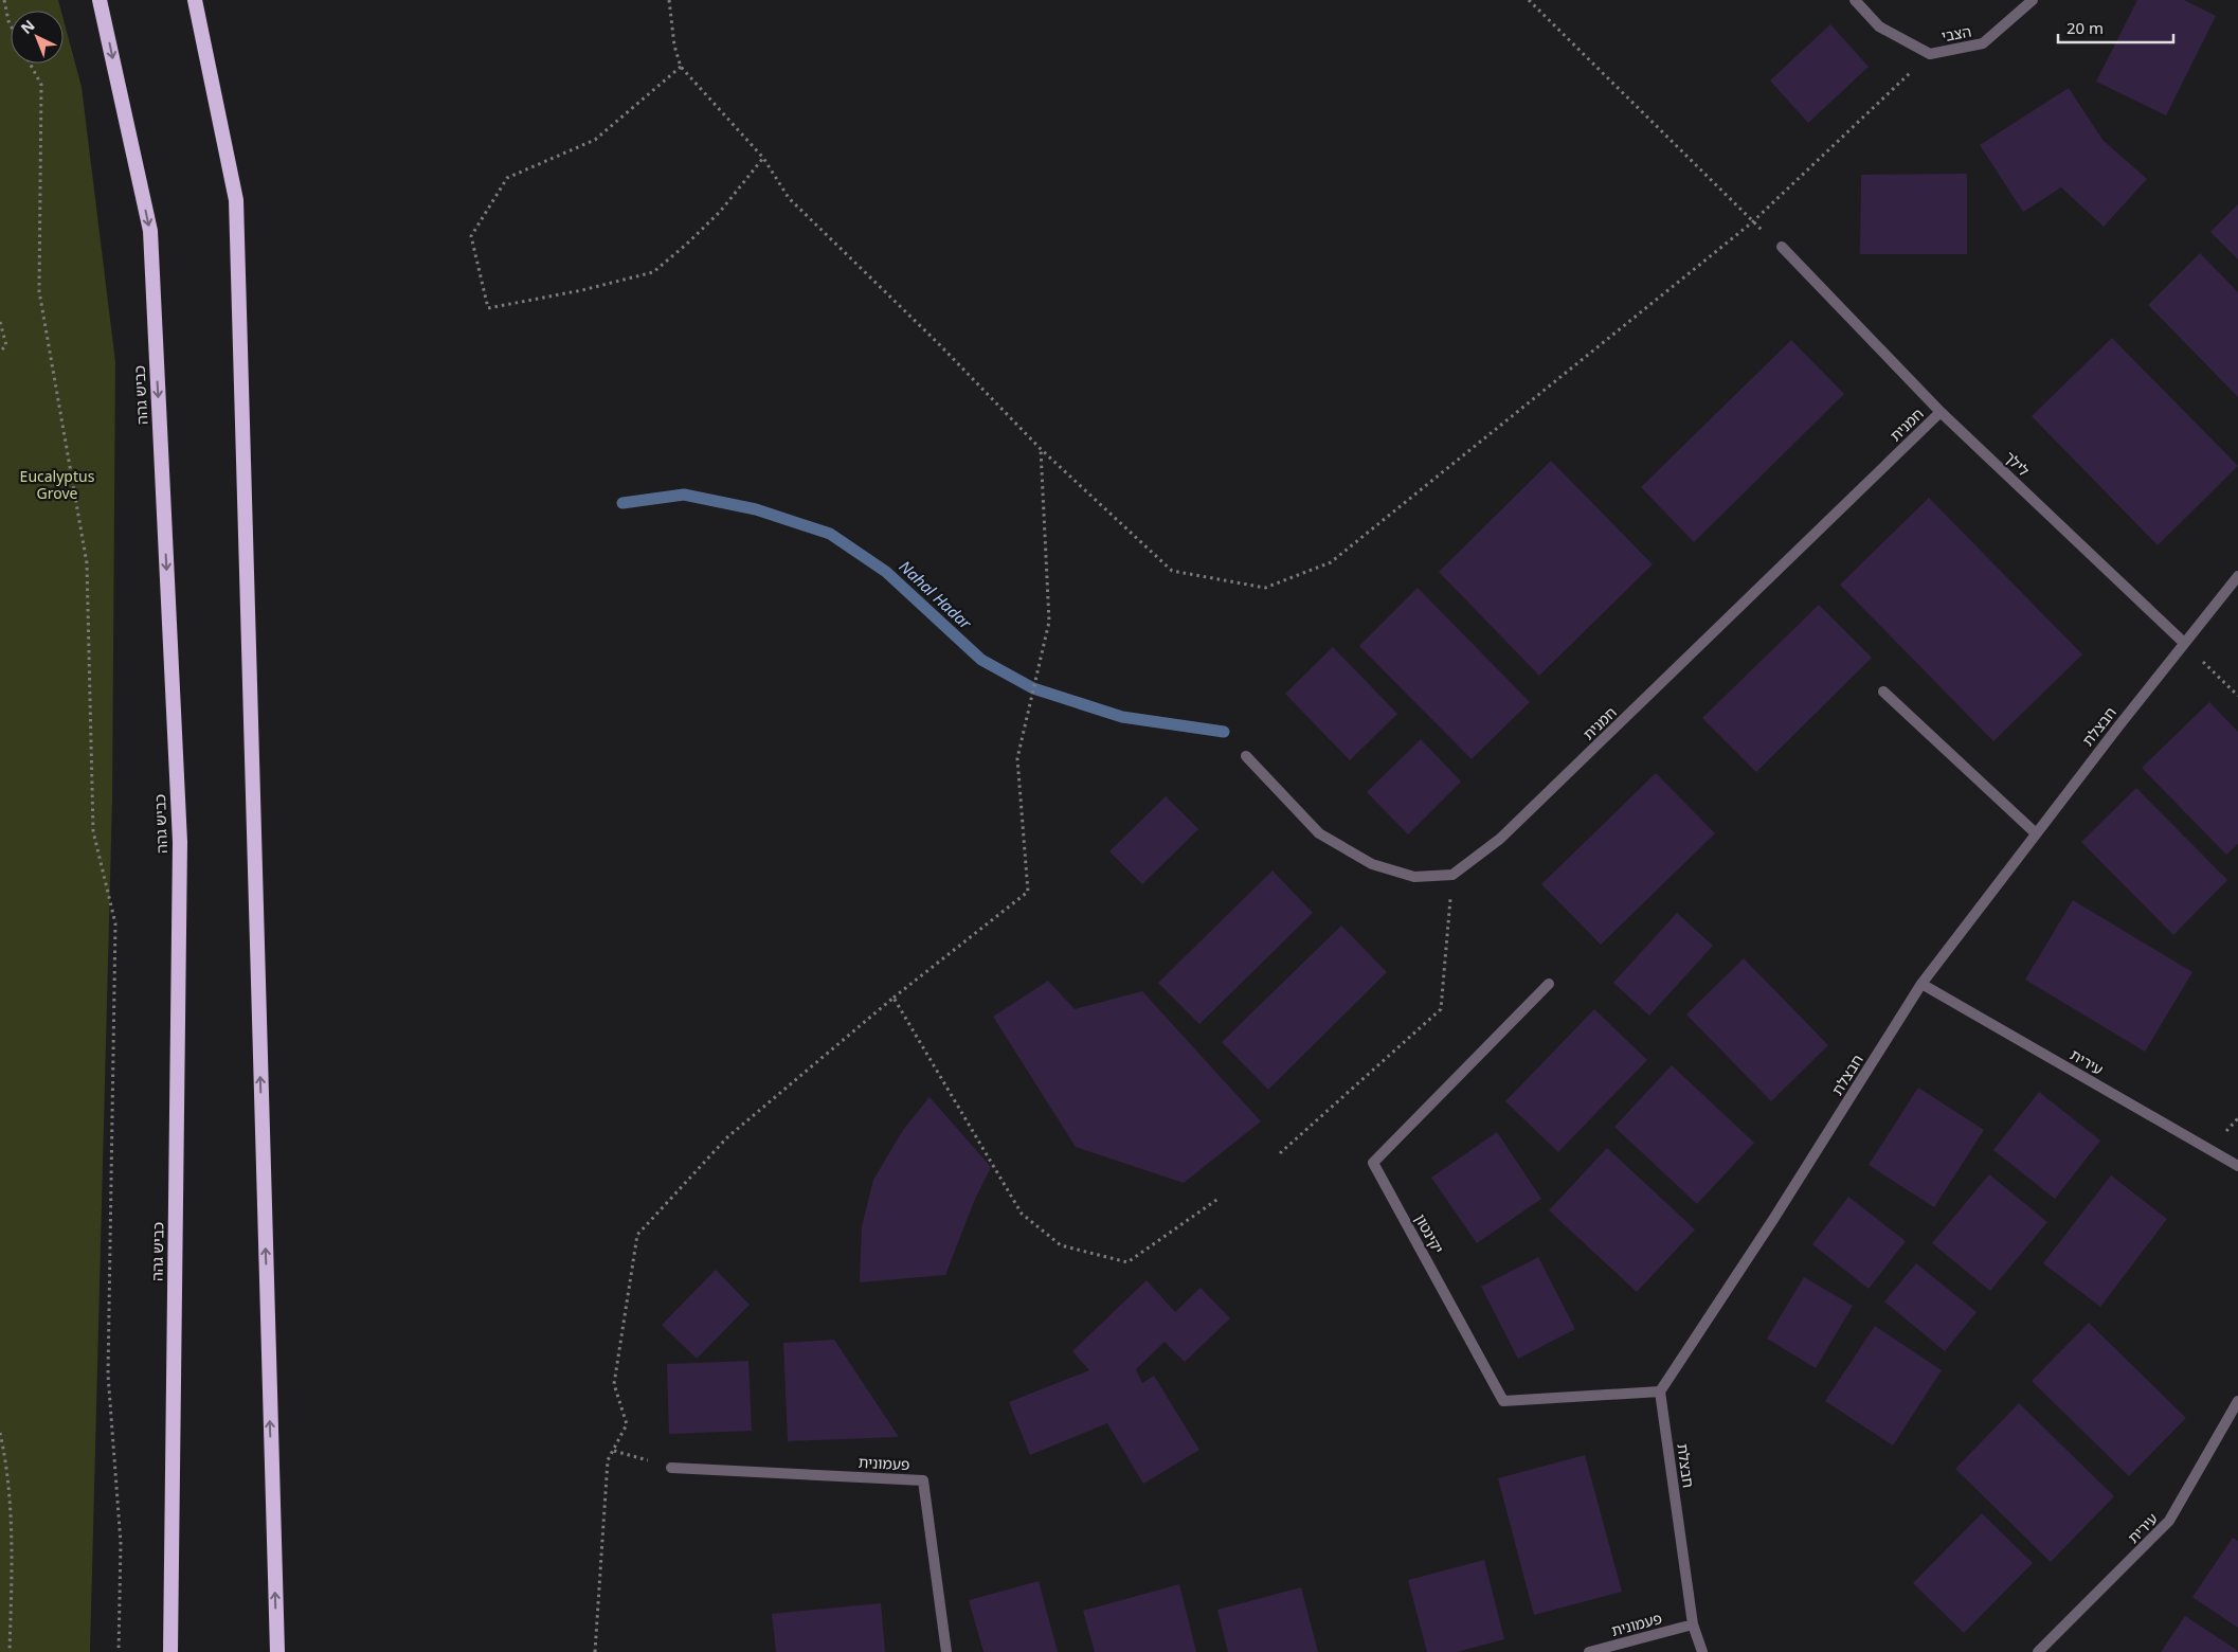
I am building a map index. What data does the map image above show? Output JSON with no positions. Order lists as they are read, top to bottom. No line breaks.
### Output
{"streets":{"highway":["כביש גהה"],"street":["הצבי","חמנית","לילך","חבצלת","עירית","יקינטון","פעמונית"]},"crossings":[["חמנית","לילך"],["לילך","חבצלת"],["חבצלת","עירית"],["חבצלת","יקינטון"],["חבצלת","פעמונית"]],"water":["Nahal Hadar"],"parks":["Eucalyptus Grove"],"scale_bar":"20 m","north":"top left"}
